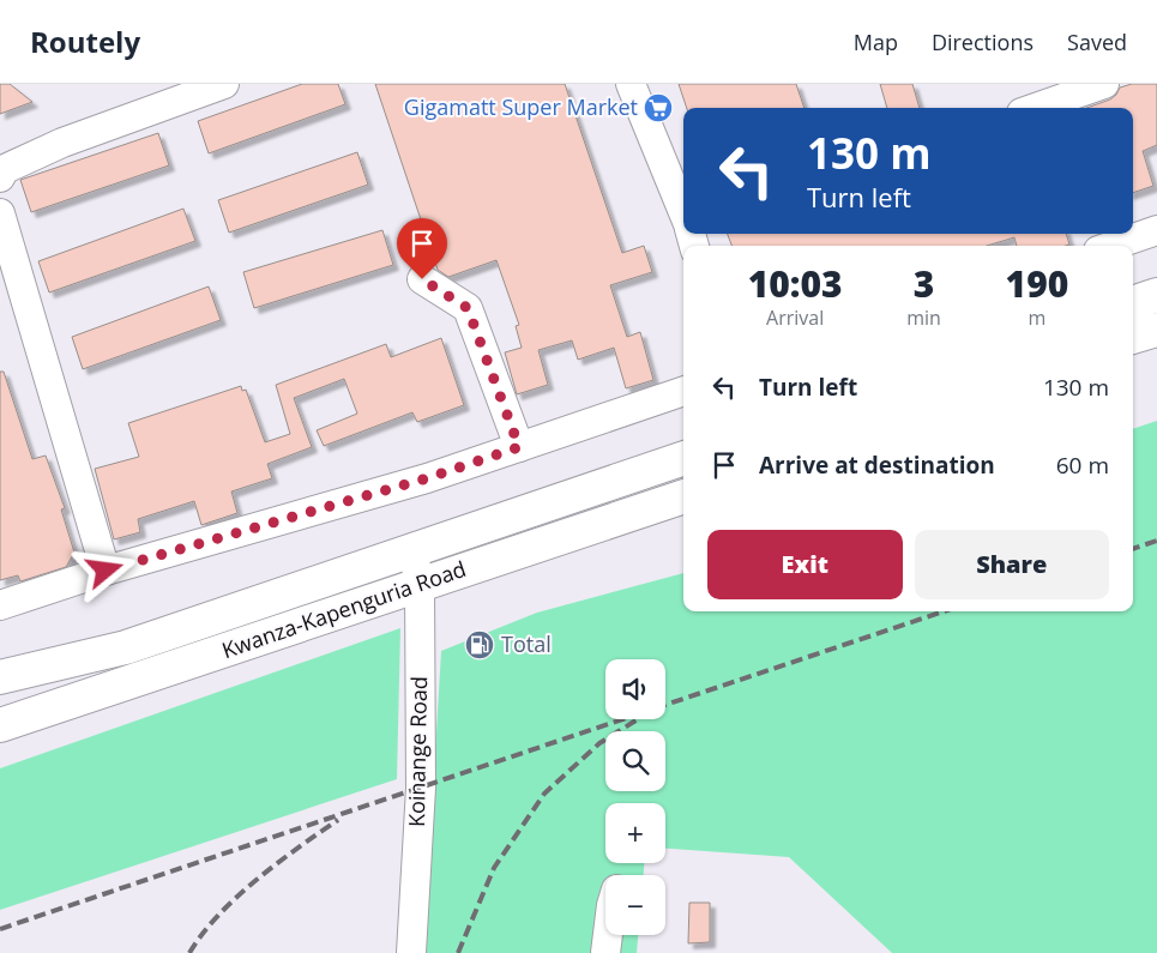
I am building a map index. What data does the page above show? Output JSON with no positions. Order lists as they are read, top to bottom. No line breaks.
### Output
{"streets":{"highway":["Kwanza-Kapenguria Road"],"street":["Koinange Road"]},"crossings":[["Kwanza-Kapenguria Road","Koinange Road"]],"places":{"supermarket":["Gigamatt Super Market"],"fuel station":["Total"]},"page":{"header":"Routely","nav":["Map","Directions","Saved"],"turn":["130 m","Turn left"],"eta":["10:03","Arrival","3","min","190","m"],"list":[{"name":"Turn left","value":"130 m"},{"name":"Arrive at destination","value":"60 m"}],"buttons":["Exit","Share"],"map_buttons":["+","−"]}}
